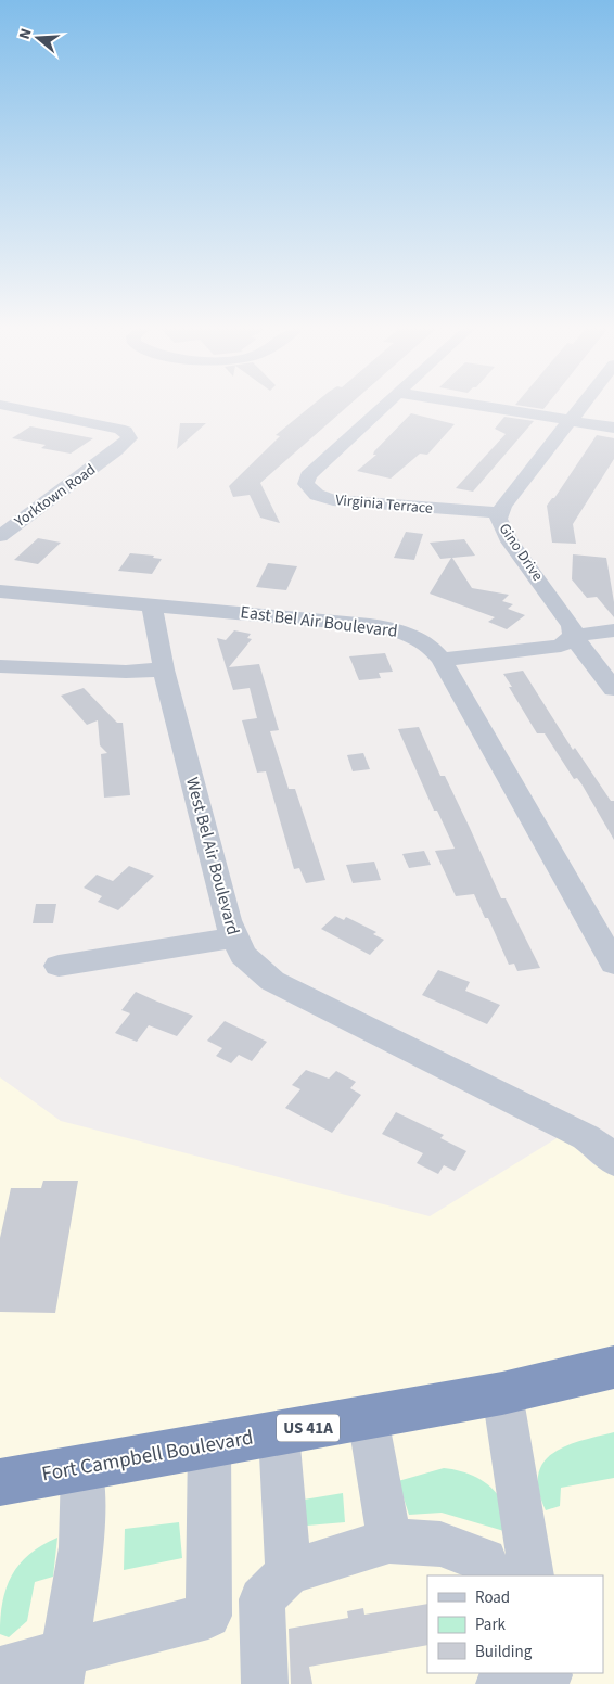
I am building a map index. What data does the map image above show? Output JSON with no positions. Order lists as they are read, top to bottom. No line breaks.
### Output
{"streets":{"highway":["US 41A","Fort Campbell Boulevard"],"street":["Yorktown Road","Virginia Terrace","Gino Drive","East Bel Air Boulevard","West Bel Air Boulevard"]},"crossings":[["Virginia Terrace","Gino Drive"],["East Bel Air Boulevard","West Bel Air Boulevard"]],"legend":["Road","Park","Building"],"north":"left"}
